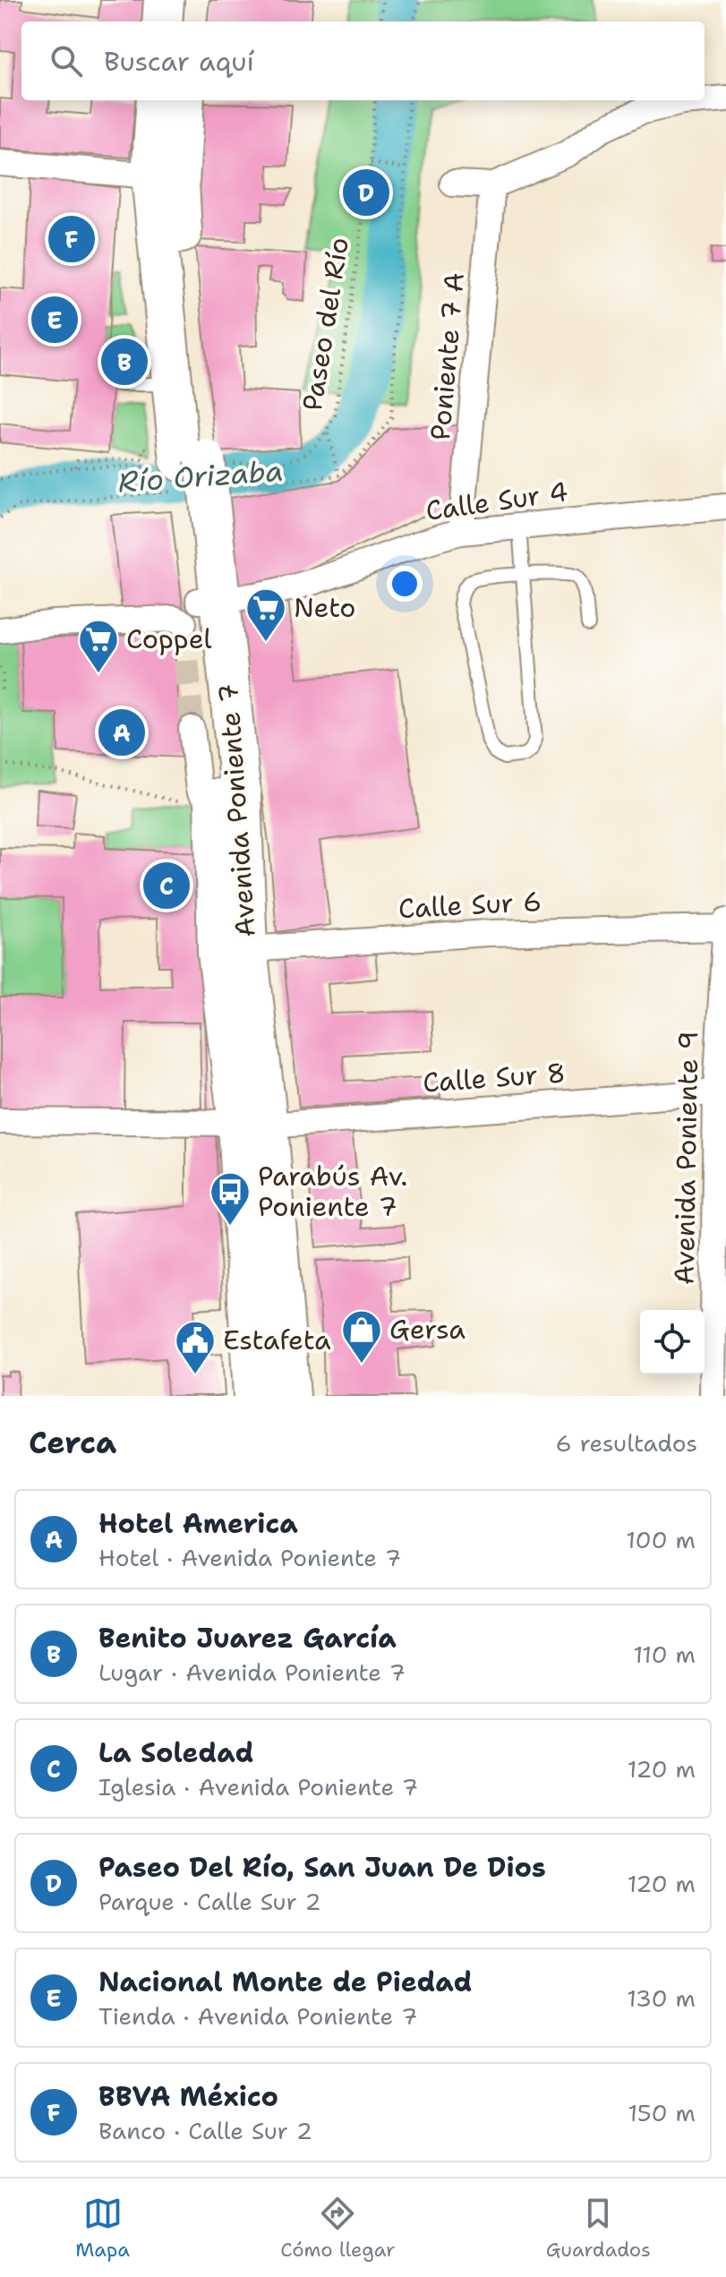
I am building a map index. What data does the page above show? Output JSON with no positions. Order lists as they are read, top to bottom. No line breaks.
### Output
{"streets":{"main road":["Avenida Poniente 7"],"street":["Poniente 7 A","Calle Sur 4","Calle Sur 6","Calle Sur 8","Avenida Poniente 9"],"path":["Paseo del Río"]},"crossings":[["Paseo del Río","Avenida Poniente 7"],["Poniente 7 A","Calle Sur 4"],["Calle Sur 4","Avenida Poniente 7"],["Avenida Poniente 7","Calle Sur 6"],["Avenida Poniente 7","Calle Sur 8"],["Calle Sur 6","Avenida Poniente 9"],["Calle Sur 8","Avenida Poniente 9"]],"water":["Río Orizaba"],"places":{"supermarket":["Neto","Coppel"],"bus stop":["Parabús Av. Poniente 7"],"shop":["Gersa"],"public building":["Estafeta"]},"page":{"search":"Buscar aquí","pins":["D","F","E","B","A","C"],"heading":["Cerca","6 resultados"],"list":[{"mark":"A","name":"Hotel America","note":"Hotel · Avenida Poniente 7","value":"100 m"},{"mark":"B","name":"Benito Juarez García","note":"Lugar · Avenida Poniente 7","value":"110 m"},{"mark":"C","name":"La Soledad","note":"Iglesia · Avenida Poniente 7","value":"120 m"},{"mark":"D","name":"Paseo Del Río, San Juan De Dios","note":"Parque · Calle Sur 2","value":"120 m"},{"mark":"E","name":"Nacional Monte de Piedad","note":"Tienda · Avenida Poniente 7","value":"130 m"},{"mark":"F","name":"BBVA México","note":"Banco · Calle Sur 2","value":"150 m"}],"nav":["Mapa","Cómo llegar","Guardados"]}}
